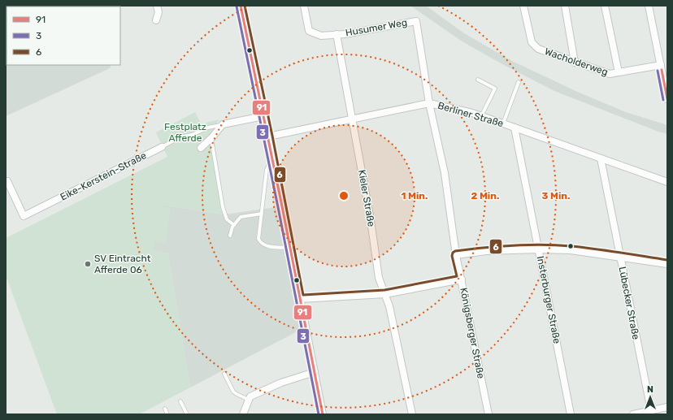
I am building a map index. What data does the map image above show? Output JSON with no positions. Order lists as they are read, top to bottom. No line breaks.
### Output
{"streets":{"street":["Husumer Weg","Wacholderweg","Berliner Straße","Eike-Kerstein-Straße","Kieler Straße","Insterburger Straße","Lübecker Straße","Königsberger Straße"]},"crossings":[["Husumer Weg","Kieler Straße"],["Husumer Weg","Königsberger Straße"],["Berliner Straße","Kieler Straße"],["Berliner Straße","Insterburger Straße"],["Berliner Straße","Lübecker Straße"],["Berliner Straße","Königsberger Straße"]],"parks":["Festplatz Afferde"],"places":["SV Eintracht Afferde 06"],"lines":["transit line 91","transit line 6","transit line 3"],"legend":["91","3","6"],"north":"top","rings":["1 Min.","2 Min.","3 Min."]}
